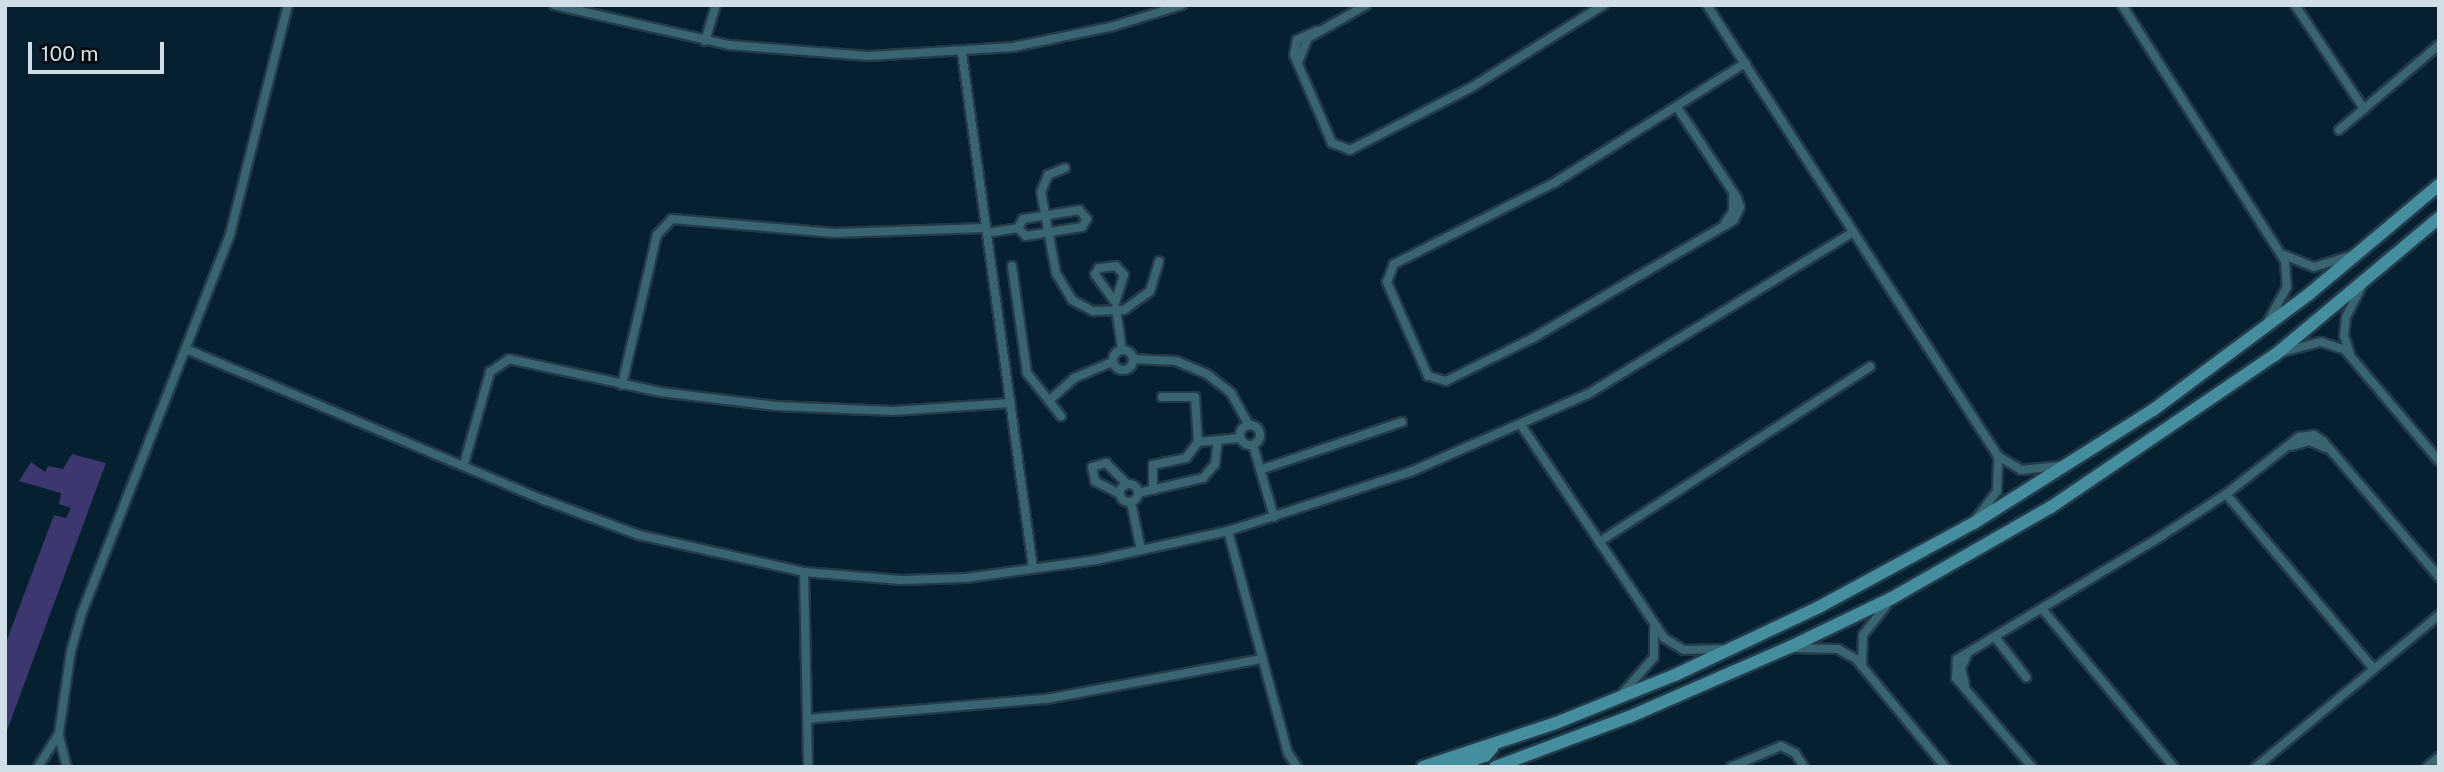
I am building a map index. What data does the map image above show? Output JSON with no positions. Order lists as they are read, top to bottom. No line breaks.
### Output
{"scale_bar":"100 m"}
